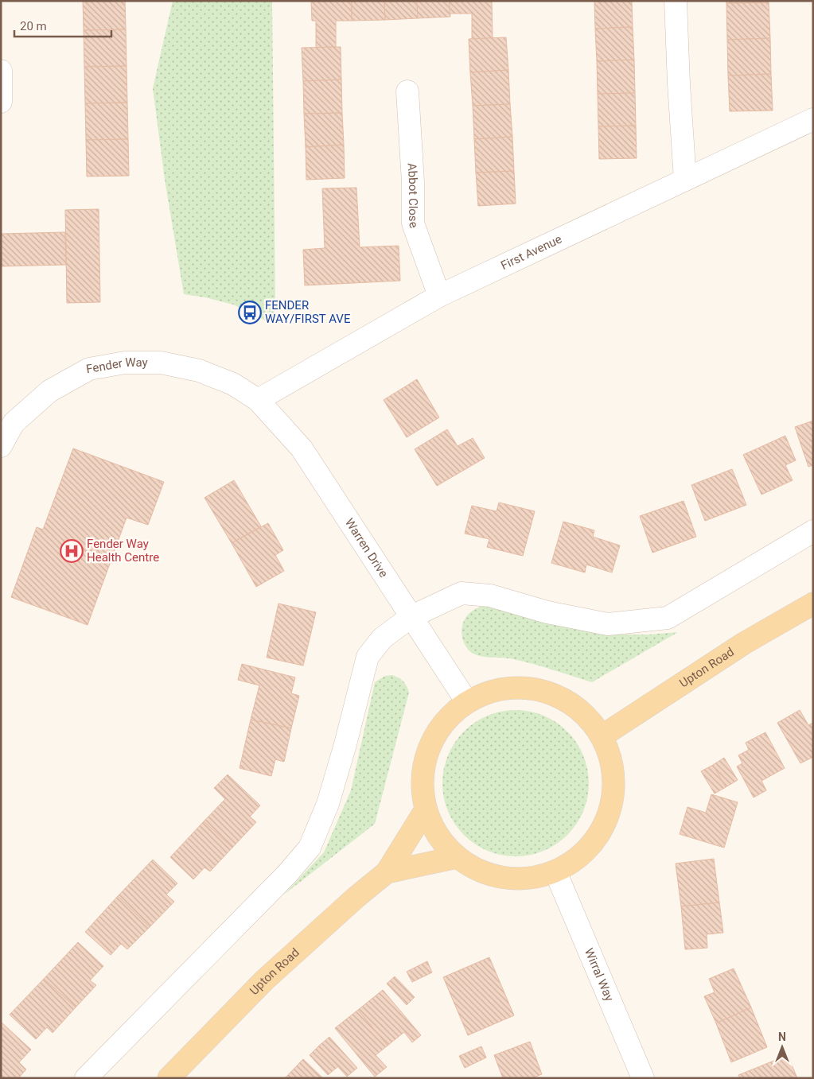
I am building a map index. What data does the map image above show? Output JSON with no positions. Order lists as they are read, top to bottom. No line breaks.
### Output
{"streets":{"main road":["Upton Road"],"street":["Abbot Close","First Avenue","Fender Way","Warren Drive","Wirral Way"]},"crossings":[["Abbot Close","First Avenue"],["First Avenue","Fender Way"],["First Avenue","Warren Drive"],["Fender Way","Warren Drive"]],"places":{"bus stop":["FENDER WAY/FIRST AVE"],"hospital":["Fender Way Health Centre"]},"scale_bar":"20 m","north":"top"}
